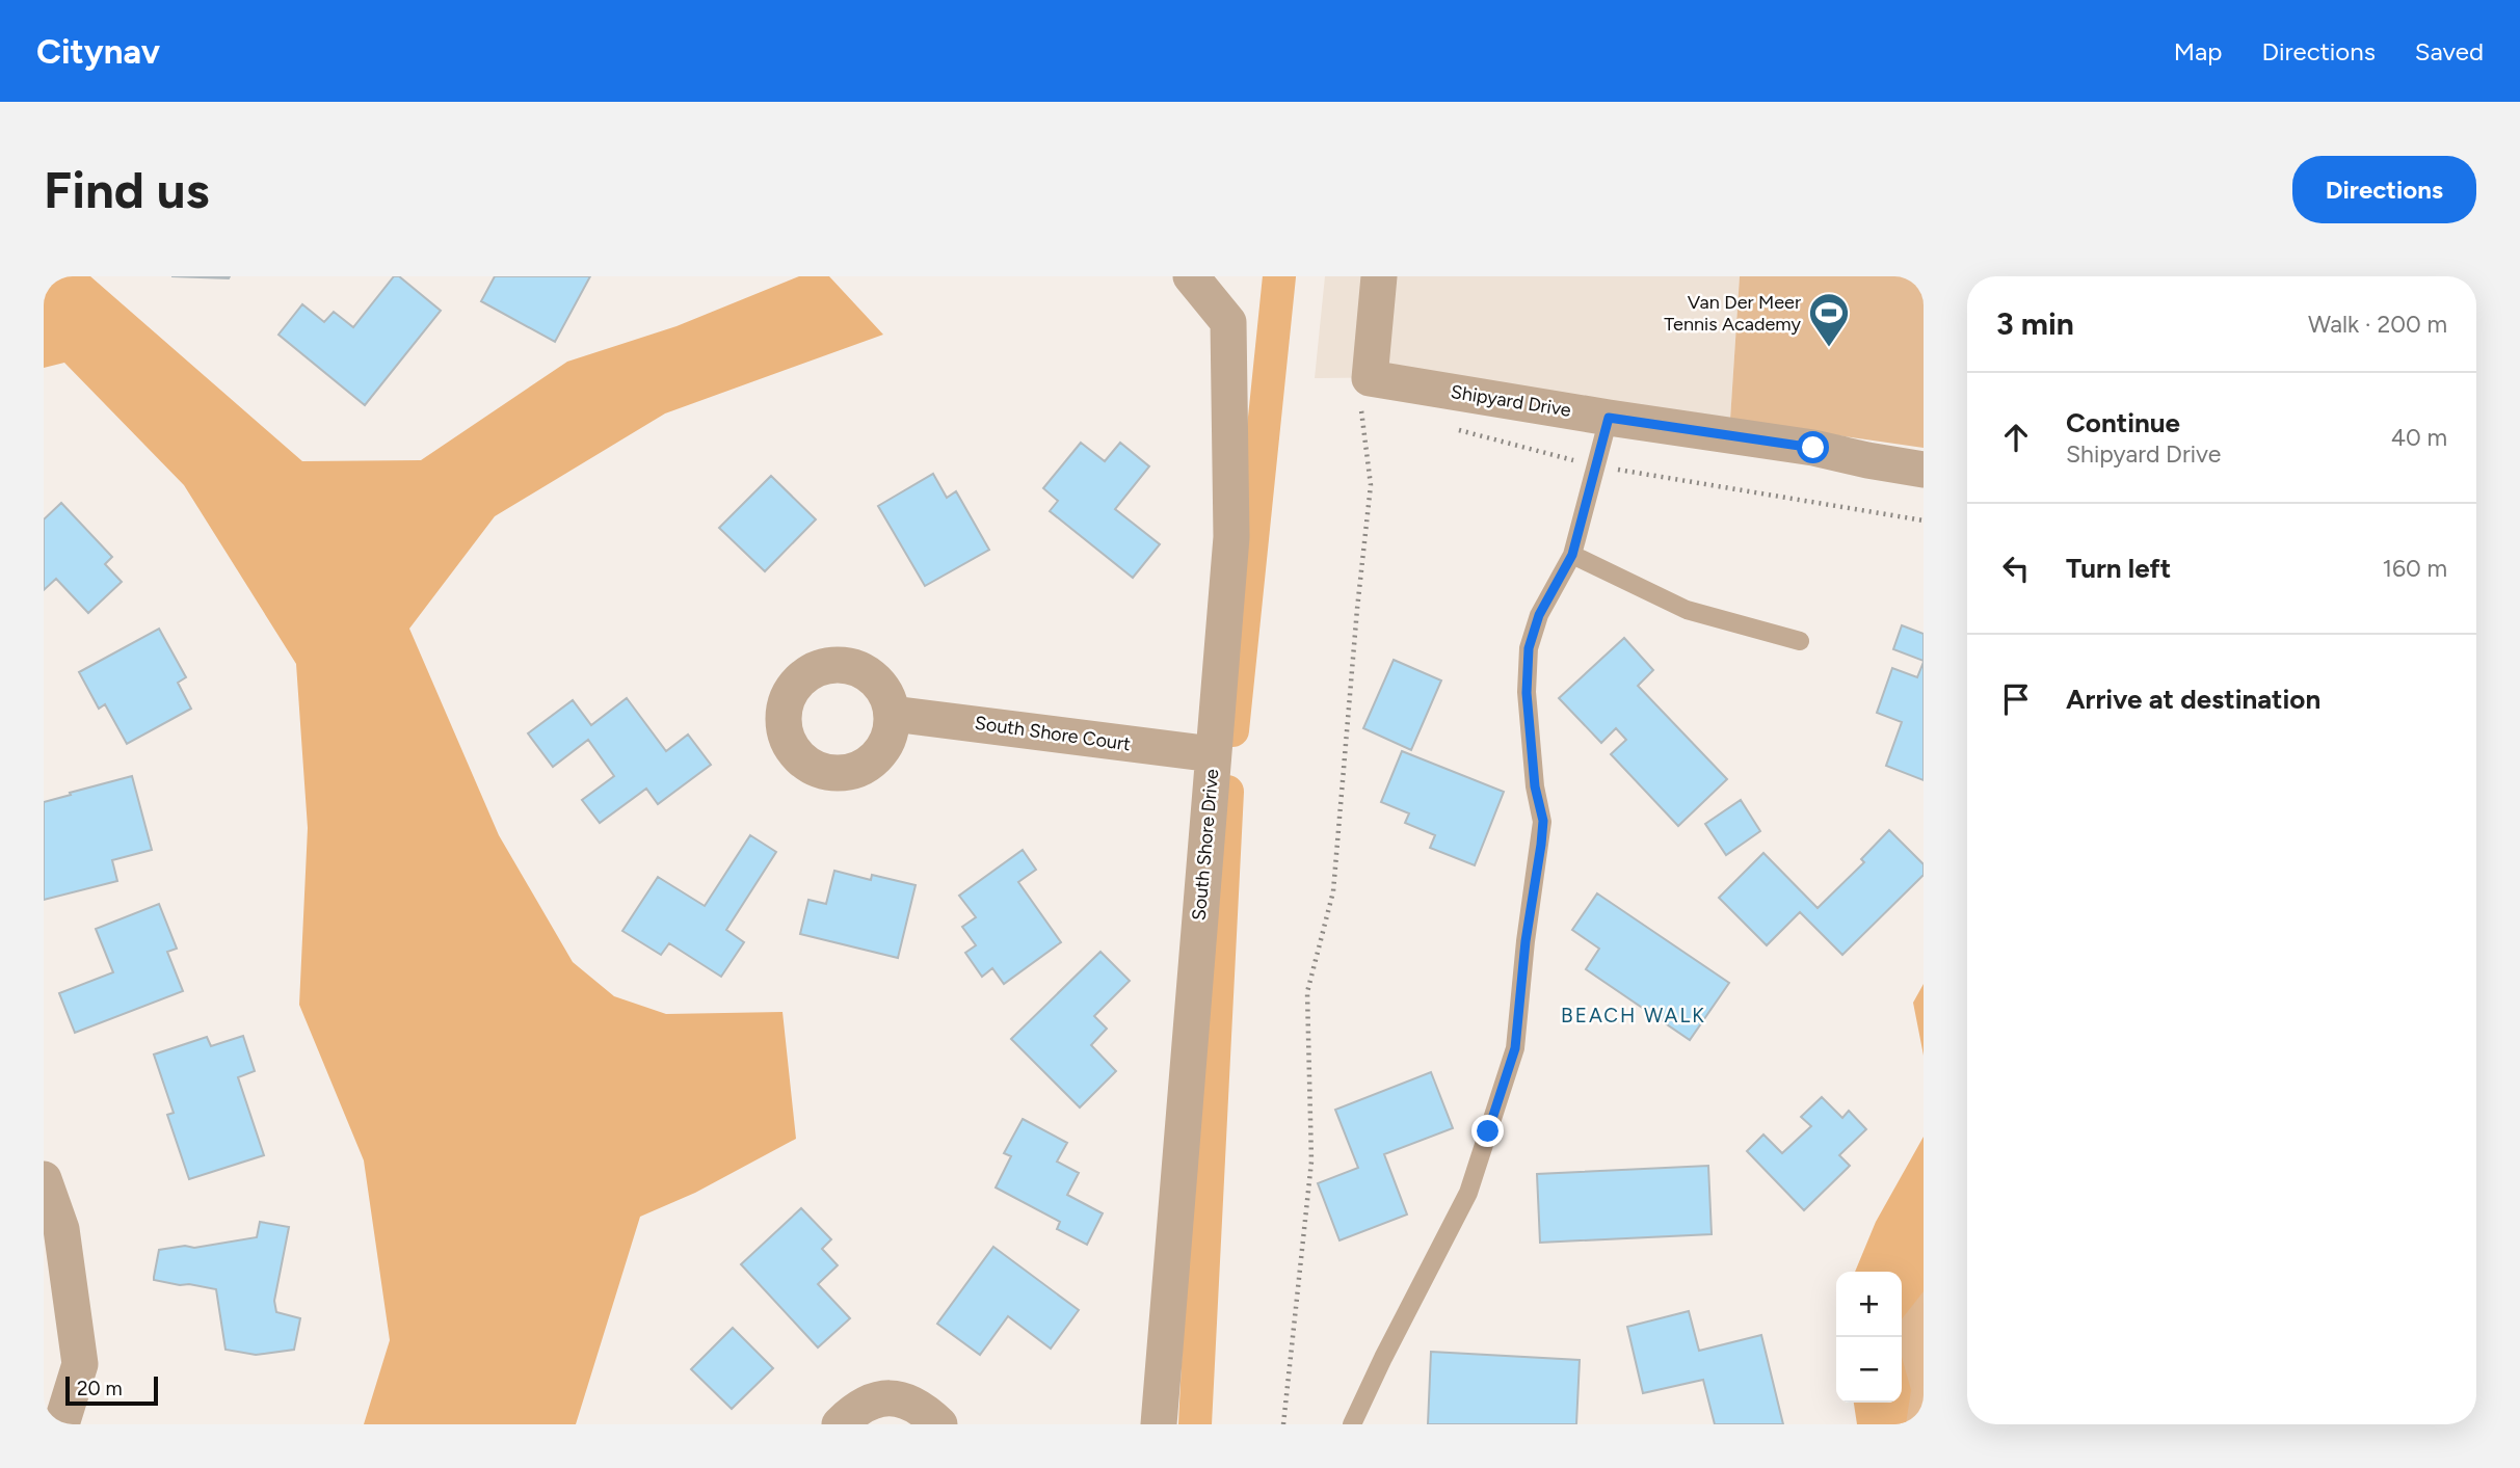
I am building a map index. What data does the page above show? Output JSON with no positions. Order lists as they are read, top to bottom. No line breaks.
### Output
{"streets":{"street":["Shipyard Drive","South Shore Court","South Shore Drive"]},"crossings":[["South Shore Court","South Shore Drive"]],"districts":["BEACH WALK"],"places":{"sports":["Van Der Meer Tennis Academy"]},"scale_bar":"20 m","page":{"header":"Citynav","nav":["Map","Directions","Saved"],"buttons":"Directions","title":"Find us","heading":["3 min","Walk · 200 m"],"list":[["Continue","Shipyard Drive","40 m"],["Turn left","160 m"],"Arrive at destination"],"map_buttons":["+","−"],"scale":"20 m"}}
